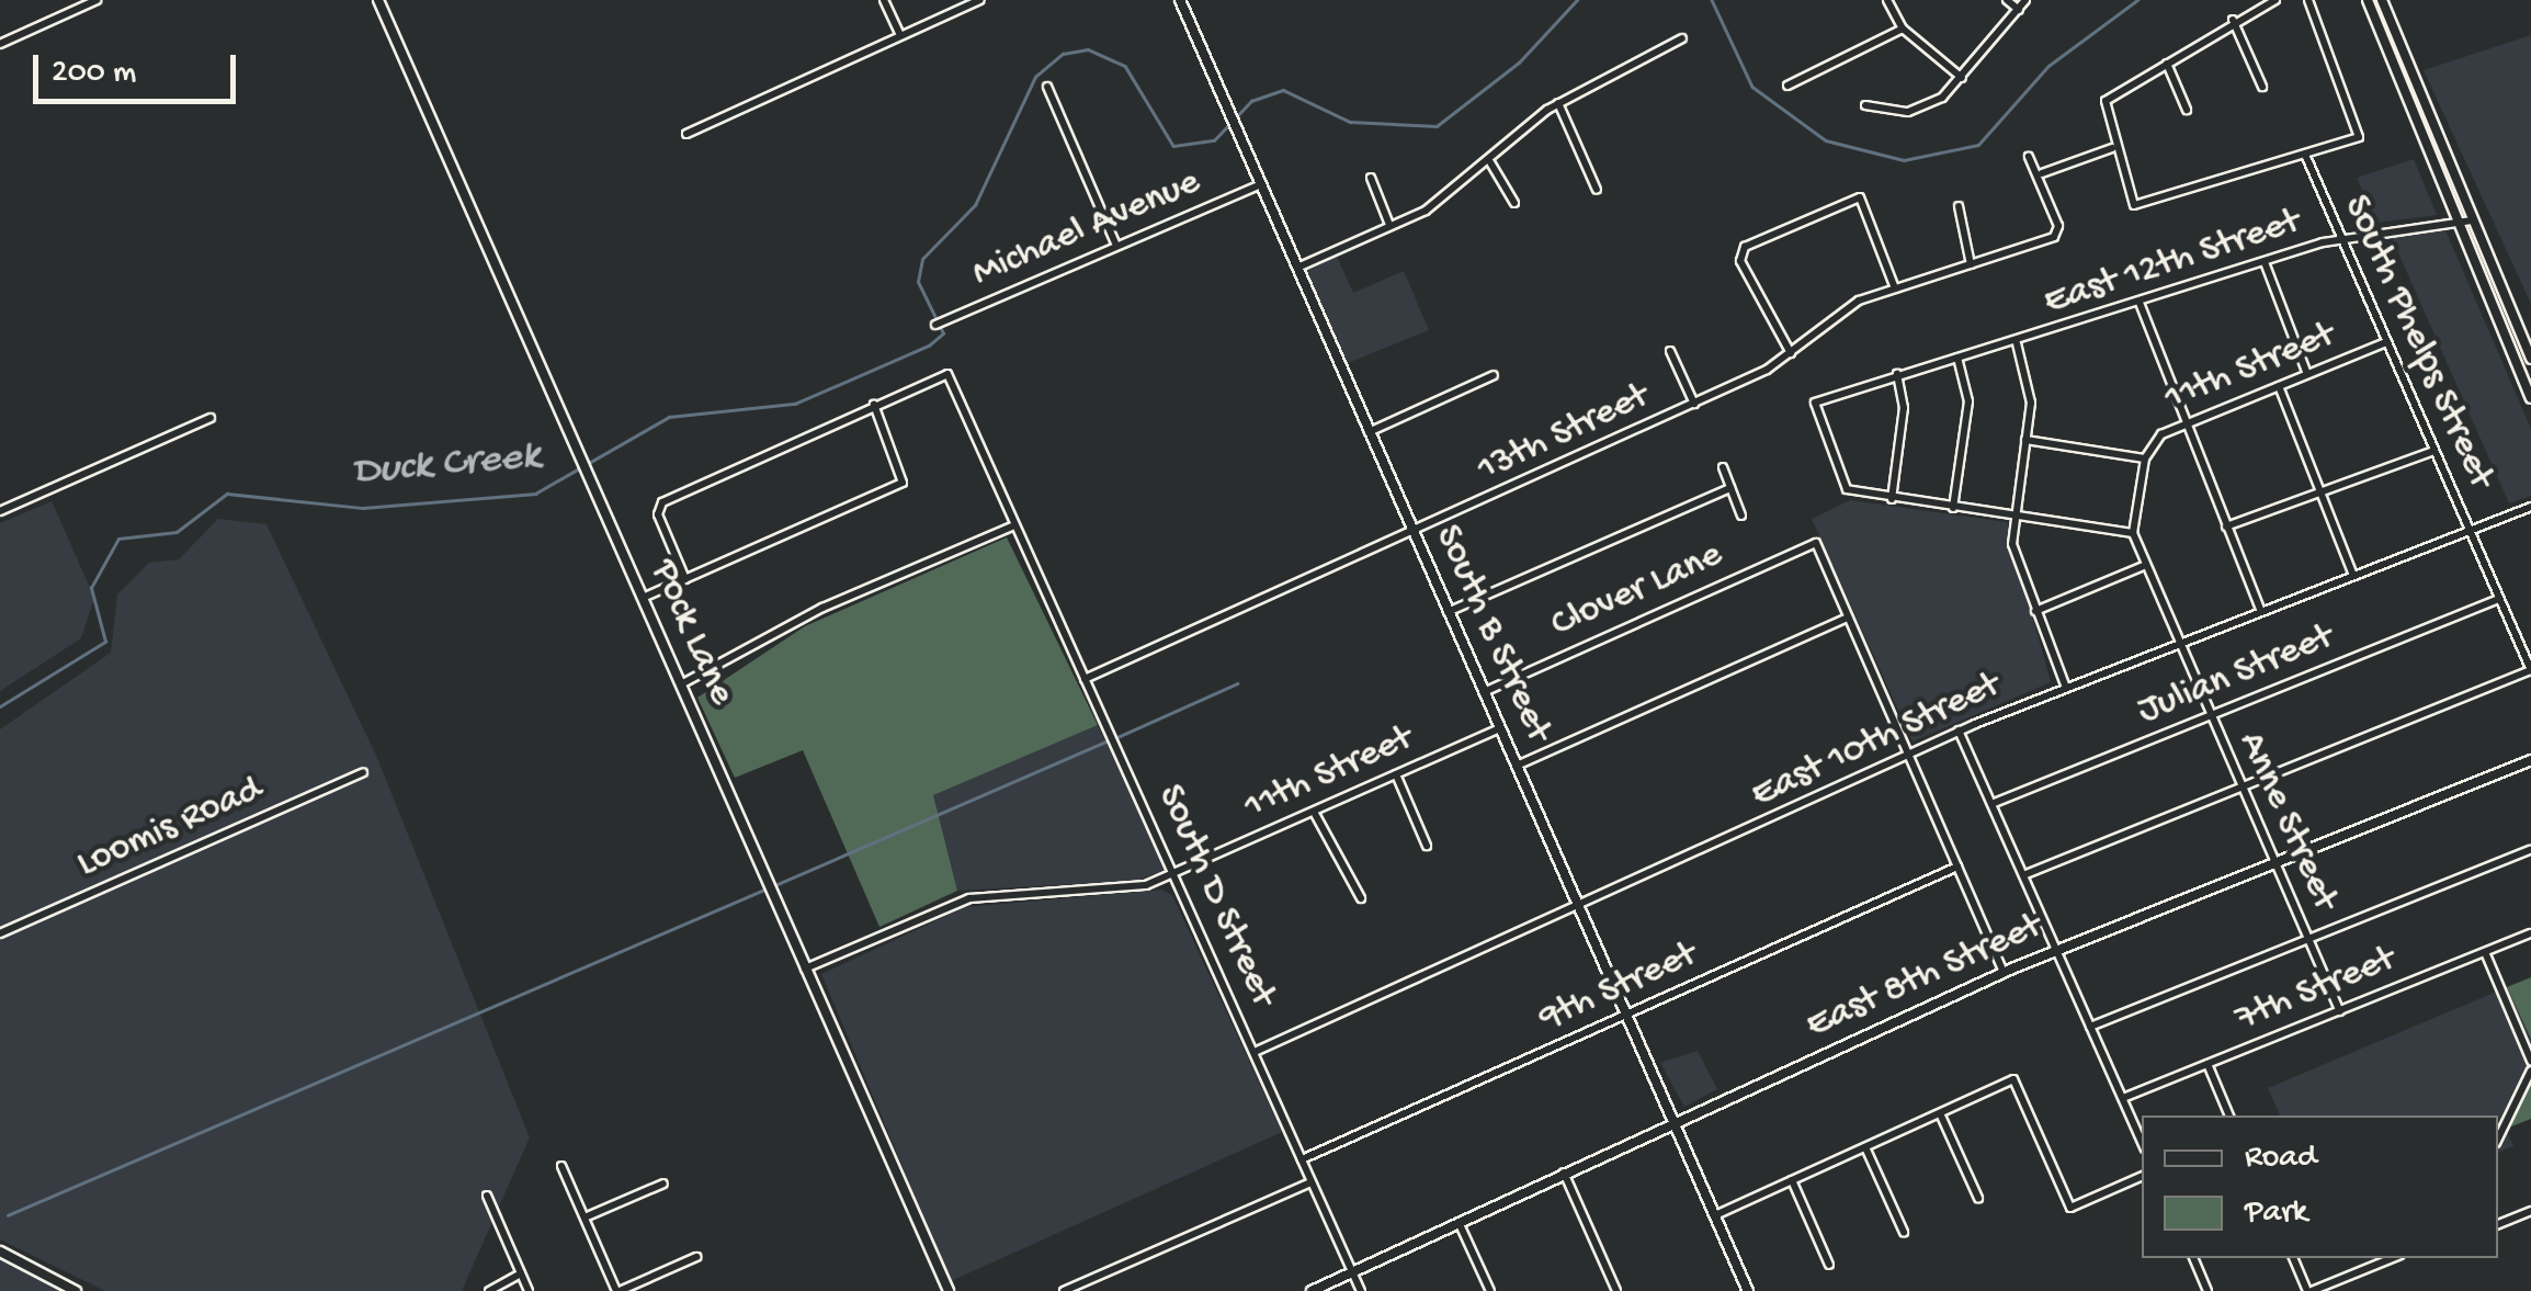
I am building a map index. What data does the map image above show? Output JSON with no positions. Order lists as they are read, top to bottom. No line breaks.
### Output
{"streets":{"street":["Michael Avenue","East 12th Street","South Phelps Street","11th Street","13th Street","Clover Lane","Pock Lane","South B Street","Julian Street","East 10th Street","Anne Street","Loomis Road","South D Street","East 8th Street","9th Street","7th Street"]},"crossings":[["Michael Avenue","South B Street"],["East 12th Street","South Phelps Street"],["South Phelps Street","11th Street"],["South Phelps Street","Julian Street"],["South Phelps Street","East 10th Street"],["11th Street","Pock Lane"],["11th Street","South B Street"],["11th Street","Anne Street"],["11th Street","South D Street"],["13th Street","South B Street"],["13th Street","South D Street"],["Clover Lane","South B Street"],["South B Street","East 10th Street"],["South B Street","East 8th Street"],["South B Street","9th Street"],["Julian Street","Anne Street"],["East 10th Street","Anne Street"],["East 10th Street","South D Street"],["Anne Street","East 8th Street"],["Anne Street","7th Street"],["South D Street","East 8th Street"],["South D Street","9th Street"]],"water":["Duck Creek"],"legend":["Road","Park"],"scale_bar":"200 m"}
